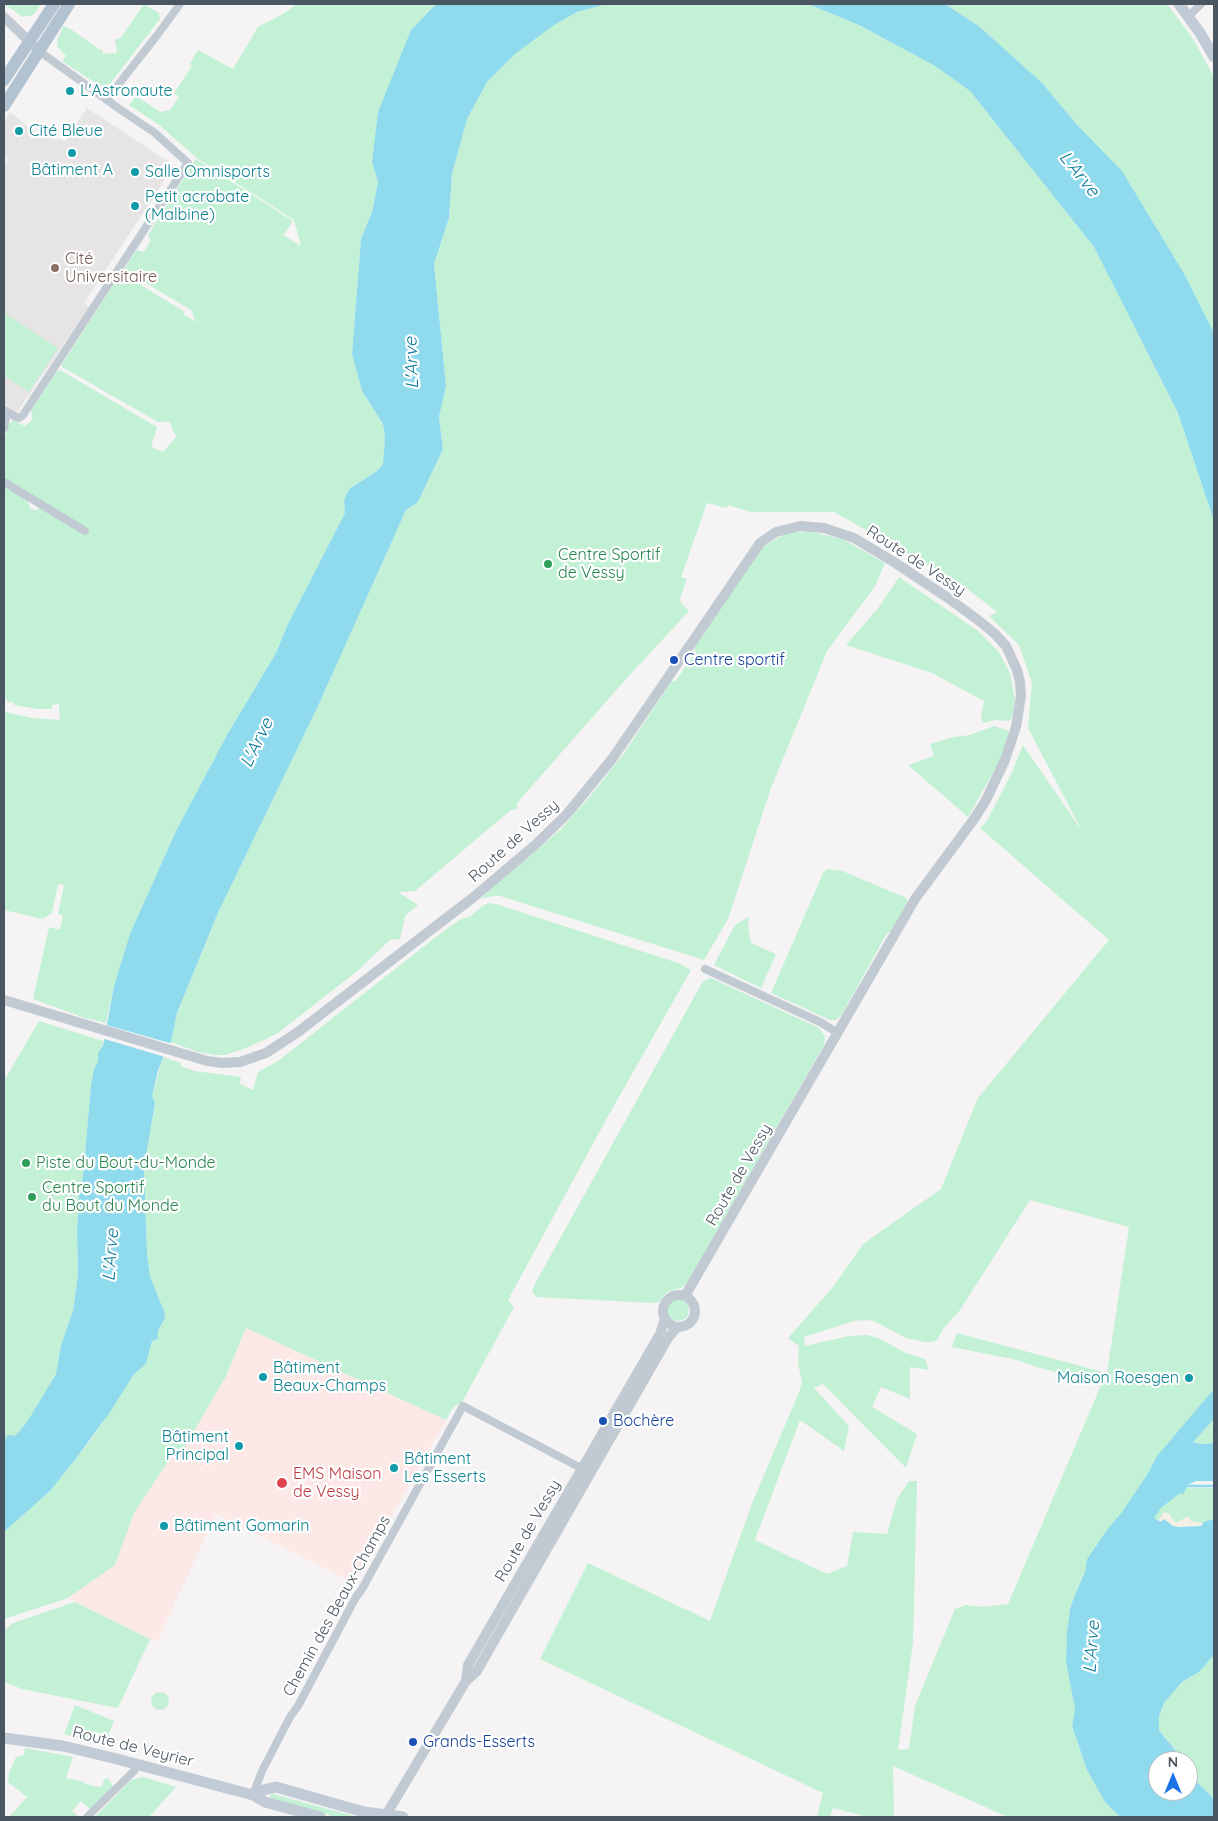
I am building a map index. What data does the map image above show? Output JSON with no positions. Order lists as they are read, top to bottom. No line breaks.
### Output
{"streets":{"main road":["Route de Veyrier"],"street":["Route de Vessy","Chemin des Beaux-Champs"]},"crossings":[["Route de Vessy","Chemin des Beaux-Champs"],["Chemin des Beaux-Champs","Route de Veyrier"]],"water":["L'Arve"],"places":["L'Astronaute","Cité Bleue","Bâtiment A","Salle Omnisports","Petit acrobate (Malbine)","Cité Universitaire","Centre Sportif de Vessy","Centre sportif","Piste du Bout-du-Monde","Centre Sportif du Bout du Monde","Bâtiment Beaux-Champs","Maison Roesgen","Bochère","Bâtiment Principal","Bâtiment Les Esserts","EMS Maison de Vessy","Bâtiment Gomarin","Grands-Esserts"],"north":"top"}
